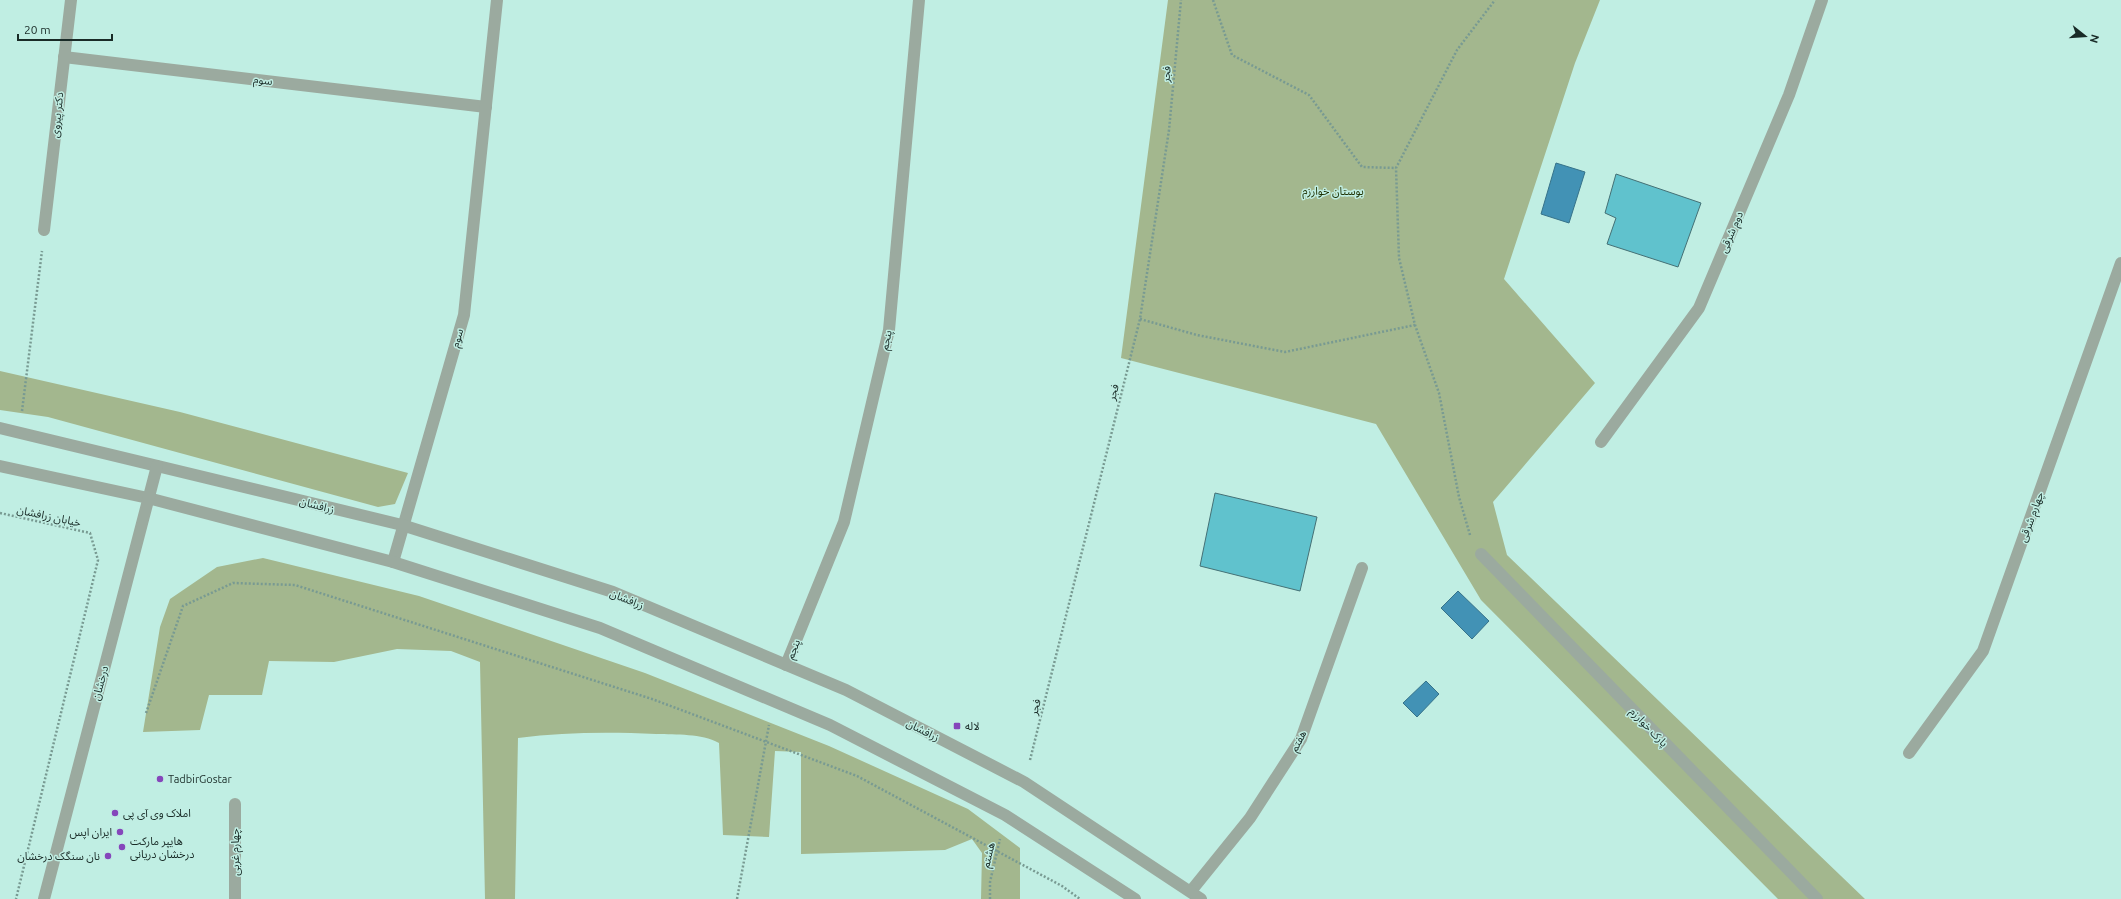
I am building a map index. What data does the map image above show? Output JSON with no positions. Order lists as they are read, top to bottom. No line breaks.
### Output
{"streets":{"street":["سوم","دکتر پیروی","دوم شرقی","پنجم","زرافشان","چهارم شرقی","درخشان","پارک خوارزم","هفتم","چهارم غربی"],"path":["فجر","خیابان زرافشان","هشتم"]},"crossings":[["فجر","زرافشان"],["سوم","دکتر پیروی"],["سوم","زرافشان"],["پنجم","زرافشان"],["زرافشان","درخشان"],["زرافشان","هفتم"]],"parks":["بوستان خوارزم"],"places":{"transit":["لاله"],"other":["TadbirGostar","املاک وی آی پی","ایران اپس","هایپر مارکت درخشان دریانی","نان سنگک درخشان"]},"scale_bar":"20 m","north":"right"}
